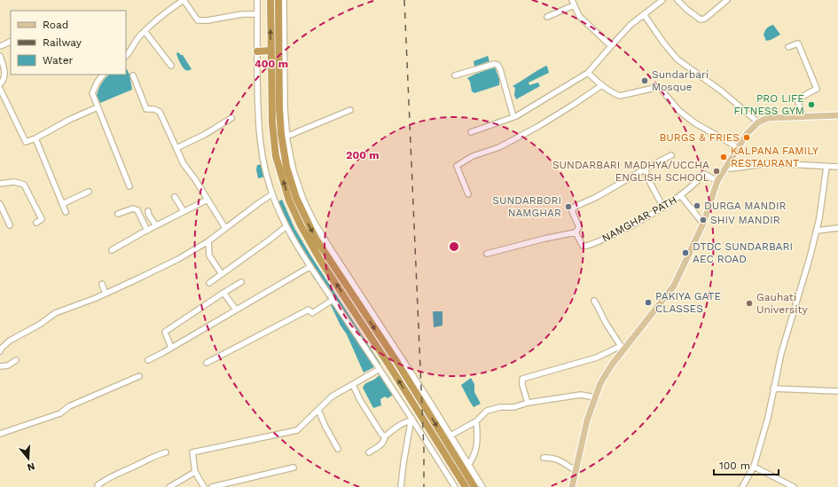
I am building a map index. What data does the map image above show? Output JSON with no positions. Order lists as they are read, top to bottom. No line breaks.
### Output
{"streets":{"street":["NAMGHAR PATH"]},"places":["Sundarbari Mosque","PRO LIFE FITNESS GYM","BURGS & FRIES","KALPANA FAMILY RESTAURANT","SUNDARBARI MADHYA/UCCHA ENGLISH SCHOOL","DURGA MANDIR","SUNDARBORI NAMGHAR","SHIV MANDIR","DTDC SUNDARBARI AEC ROAD","PAKIYA GATE CLASSES","Gauhati University"],"legend":["Road","Railway","Water"],"scale_bar":"100 m","north":"bottom","rings":["400 m","200 m"]}
